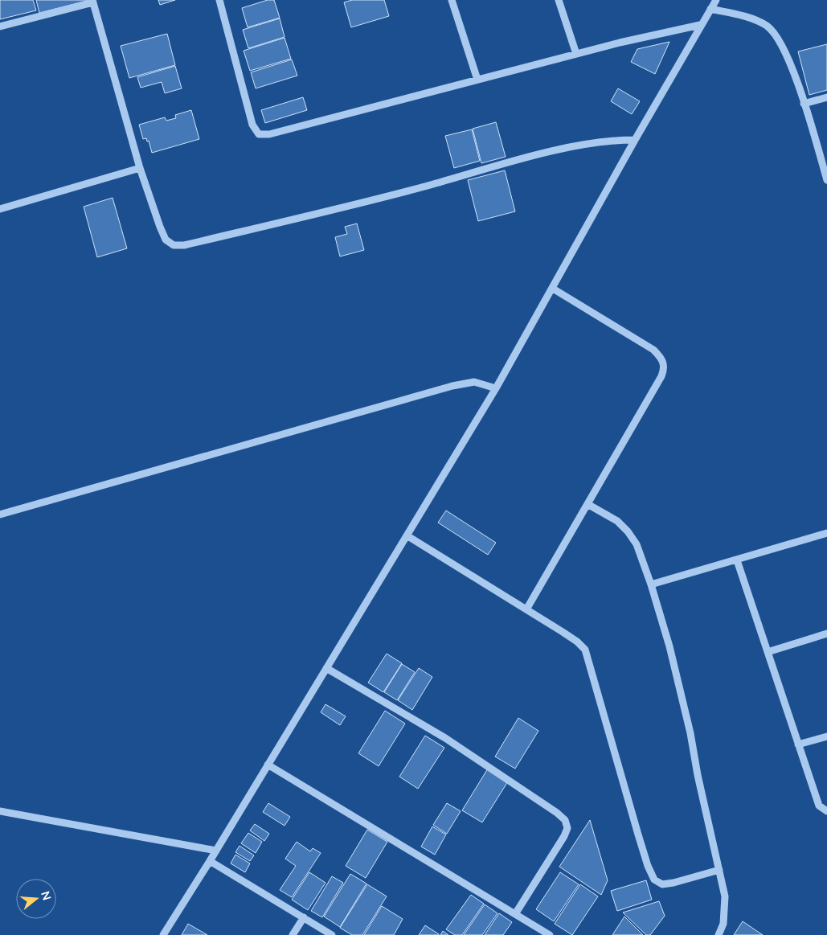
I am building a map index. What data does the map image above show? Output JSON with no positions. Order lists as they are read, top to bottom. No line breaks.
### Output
{"north":"right"}
